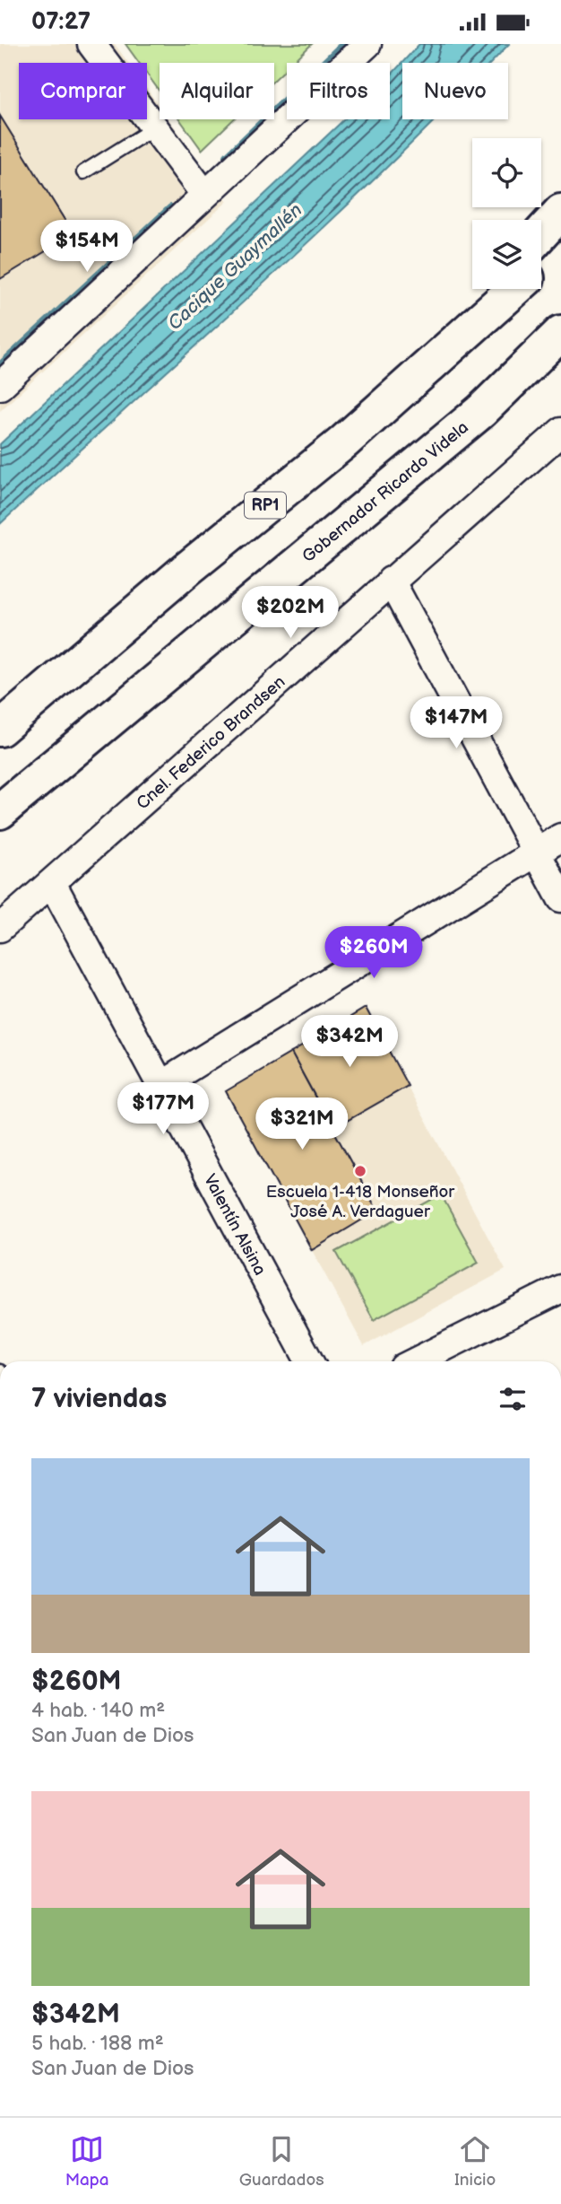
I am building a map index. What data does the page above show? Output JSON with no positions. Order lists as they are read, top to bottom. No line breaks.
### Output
{"streets":{"main road":["Gobernador Ricardo Videla","RP1"],"street":["Cnel. Federico Brandsen","Valentín Alsina"]},"crossings":[["Cnel. Federico Brandsen","Valentín Alsina"]],"water":["Cacique Guaymallén"],"places":["Escuela 1-418 Monseñor José A. Verdaguer"],"page":{"status":"07:27","chip":["Comprar","Alquilar","Filtros","Nuevo"],"price":["$154M","$202M","$147M","$260M","$342M","$177M","$321M"],"heading":"7 viviendas","list":[{"name":"$260M","note":"4 hab. · 140 m² · San Juan de Dios"},{"name":"$342M","note":"5 hab. · 188 m² · San Juan de Dios"}],"tabs":["Mapa","Guardados","Inicio"]}}
